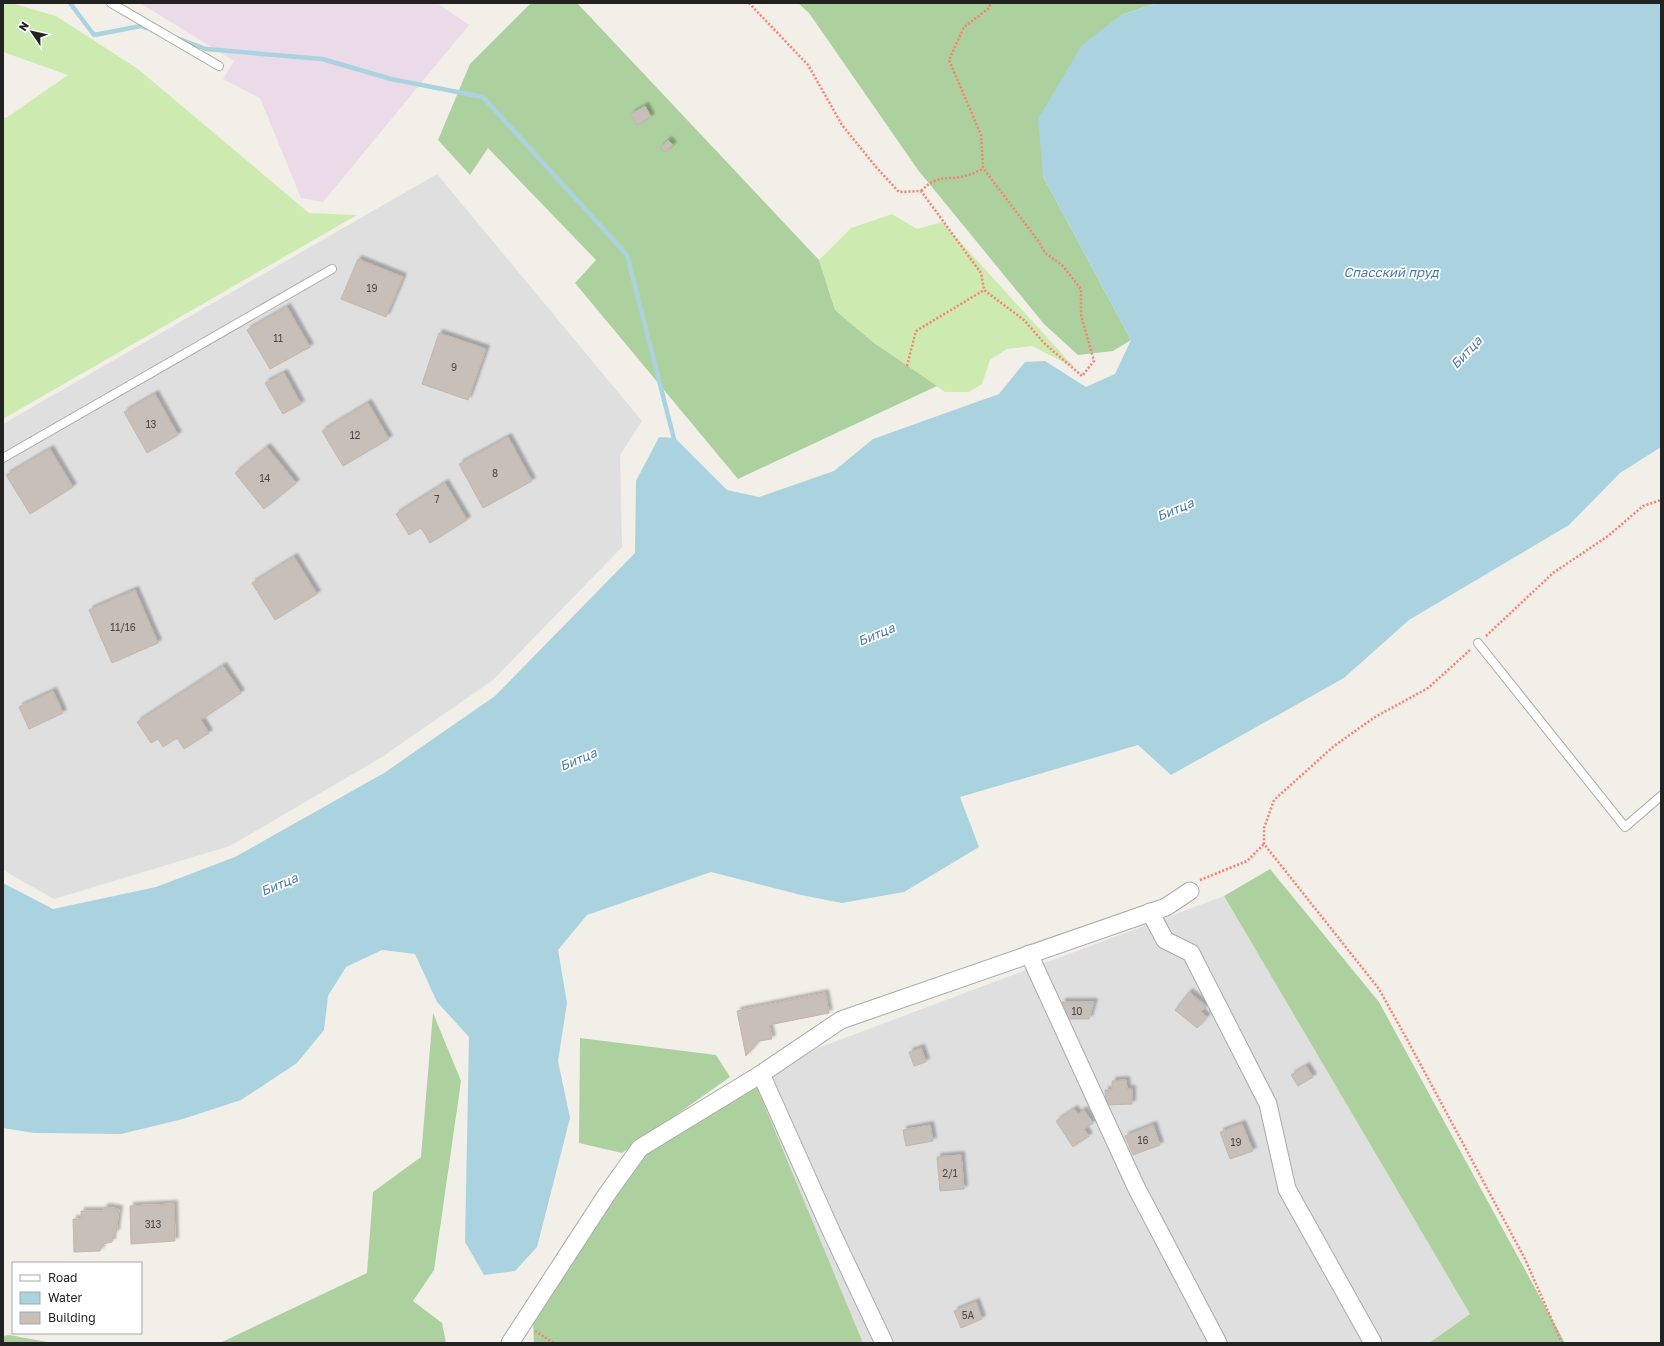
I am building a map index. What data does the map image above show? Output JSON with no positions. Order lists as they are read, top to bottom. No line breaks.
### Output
{"water":["Спасский пруд","Битца"],"house_numbers":["19","11","9","13","12","8","14","7","11/16","10","16","19","2/1","313","5А"],"legend":["Road","Water","Building"],"north":"top left"}
